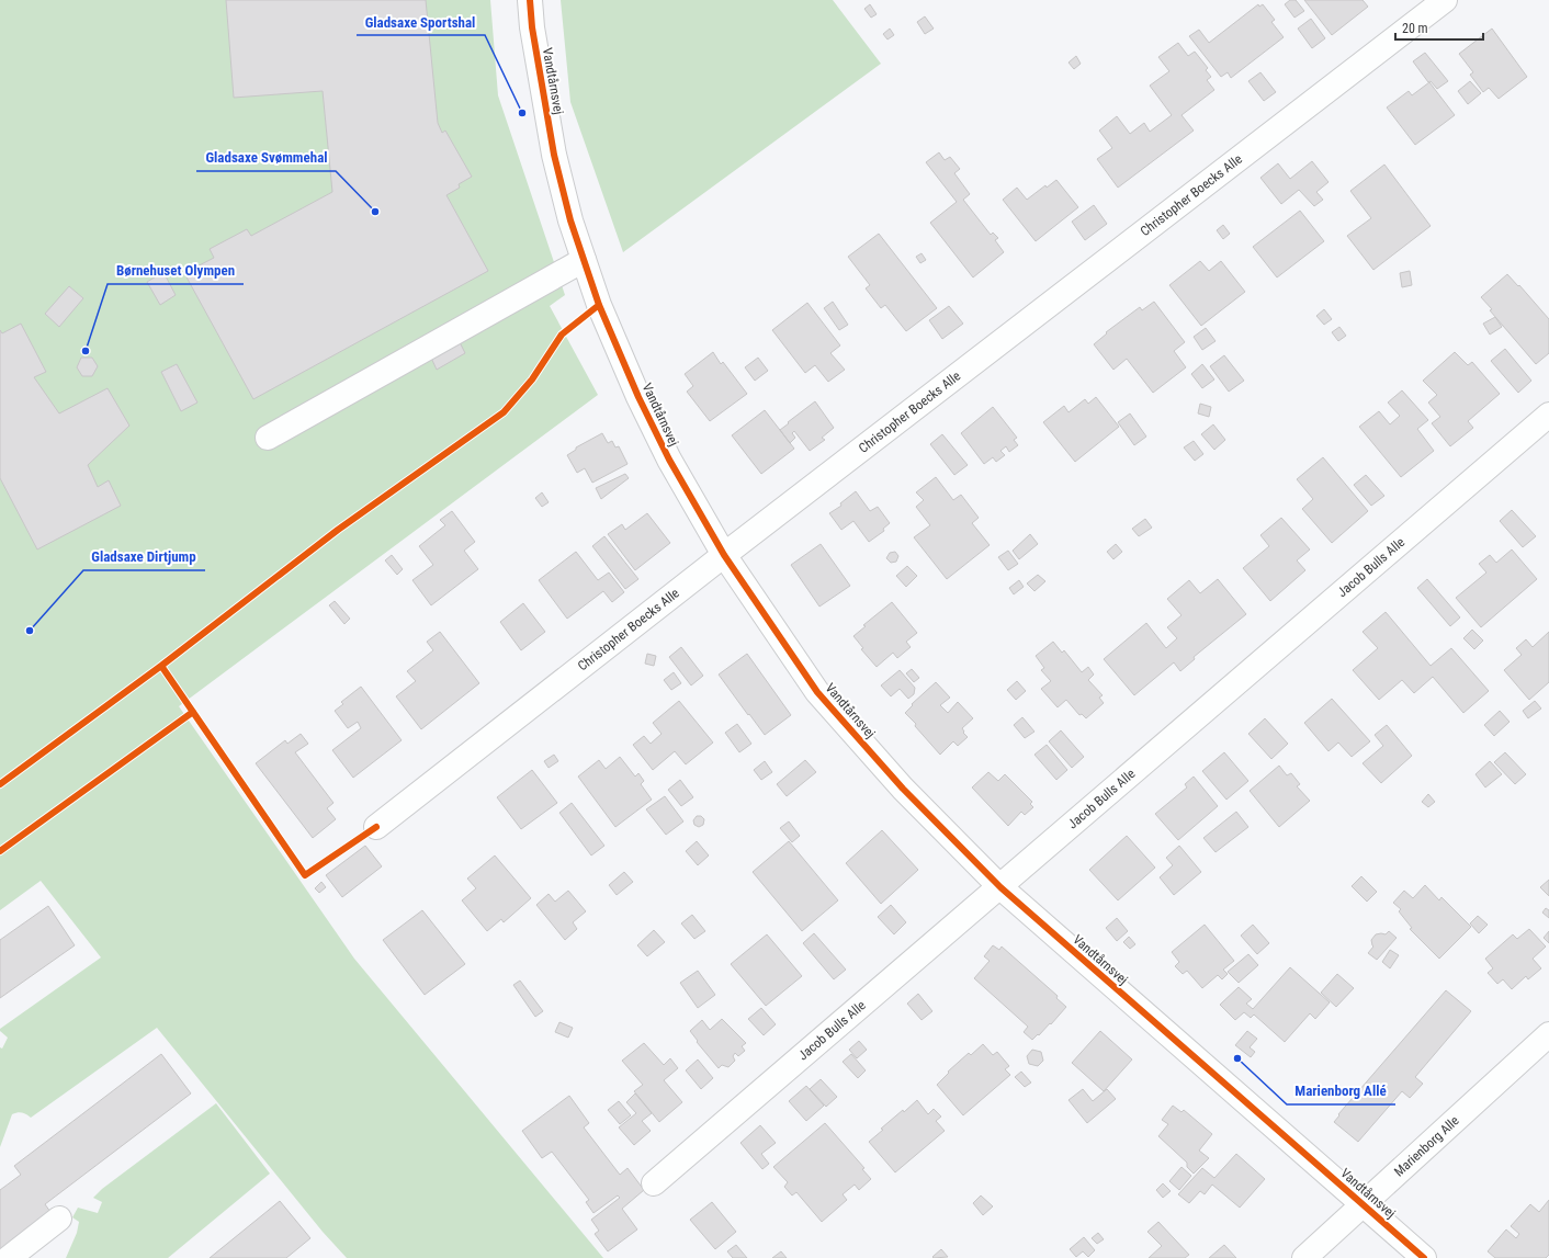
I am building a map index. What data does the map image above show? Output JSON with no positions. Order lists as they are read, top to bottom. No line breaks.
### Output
{"streets":{"street":["Vandtårnsvej","Christopher Boecks Alle","Jacob Bulls Alle","Marienborg Alle"]},"crossings":[["Vandtårnsvej","Christopher Boecks Alle"],["Vandtårnsvej","Jacob Bulls Alle"],["Vandtårnsvej","Marienborg Alle"]],"places":["Gladsaxe Sportshal","Gladsaxe Svømmehal","Børnehuset Olympen","Gladsaxe Dirtjump","Marienborg Allé"],"scale_bar":"20 m"}
